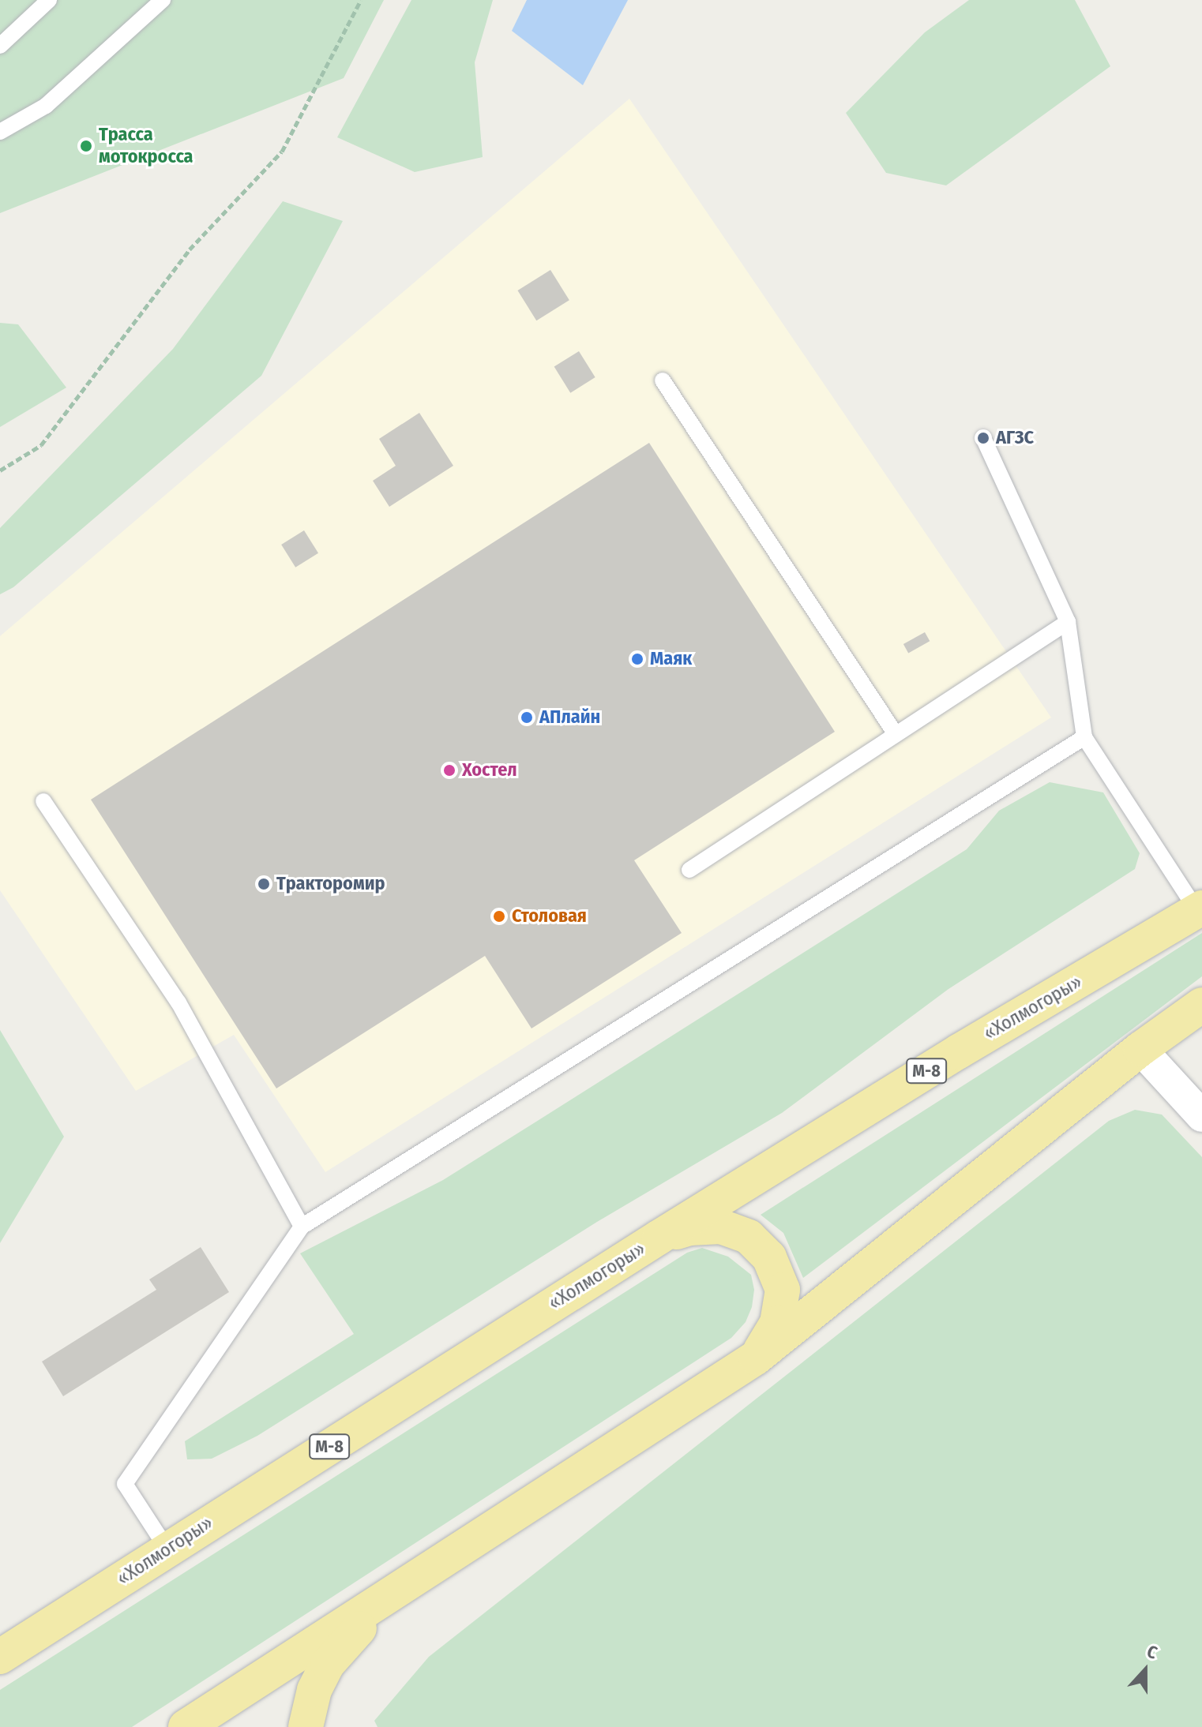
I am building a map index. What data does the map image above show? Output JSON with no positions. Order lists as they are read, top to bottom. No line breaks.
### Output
{"streets":{"highway":["«Холмогоры»","М-8"]},"places":["Трасса мотокросса","АГЗС","Маяк","АПлайн","Хостел","Тракторомир","Столовая"],"north":"top"}
